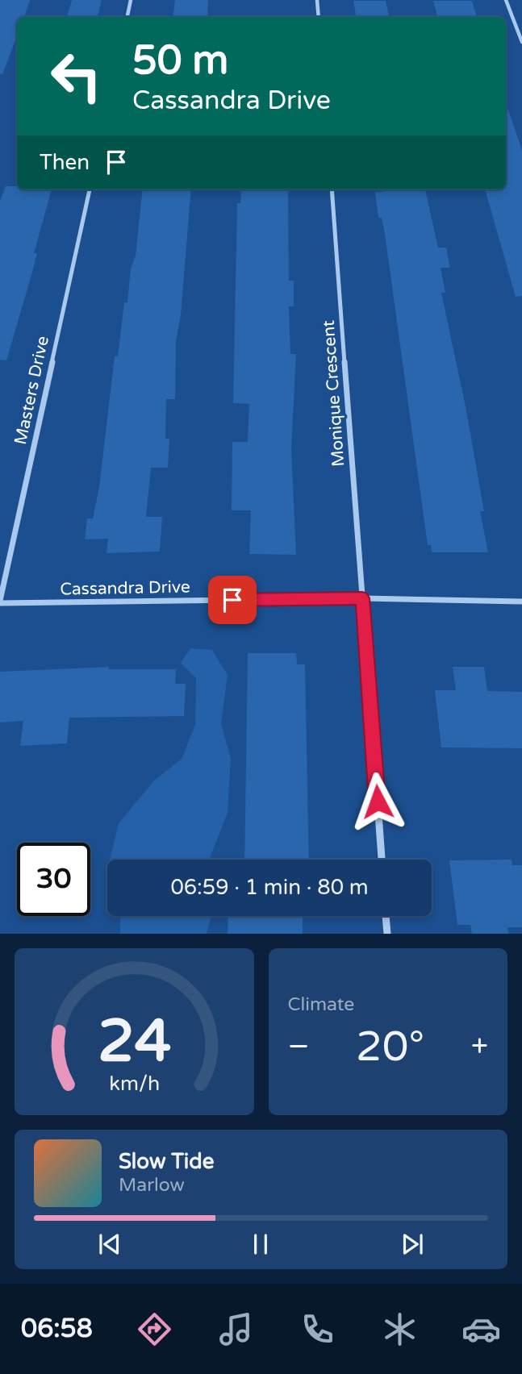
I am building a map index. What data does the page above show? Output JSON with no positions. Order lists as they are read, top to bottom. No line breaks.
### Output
{"streets":{"street":["Masters Drive","Monique Crescent","Cassandra Drive"]},"crossings":[["Masters Drive","Cassandra Drive"],["Monique Crescent","Cassandra Drive"]],"page":{"turn":["50 m","Cassandra Drive"],"then":"Then","limit":"30","trip":"06:59 · 1 min · 80 m","tile":"Climate","heat":["−","20°","+"],"song":["Slow Tide","Marlow"],"tabs":"06:58","gauge":["24","km/h"]}}
